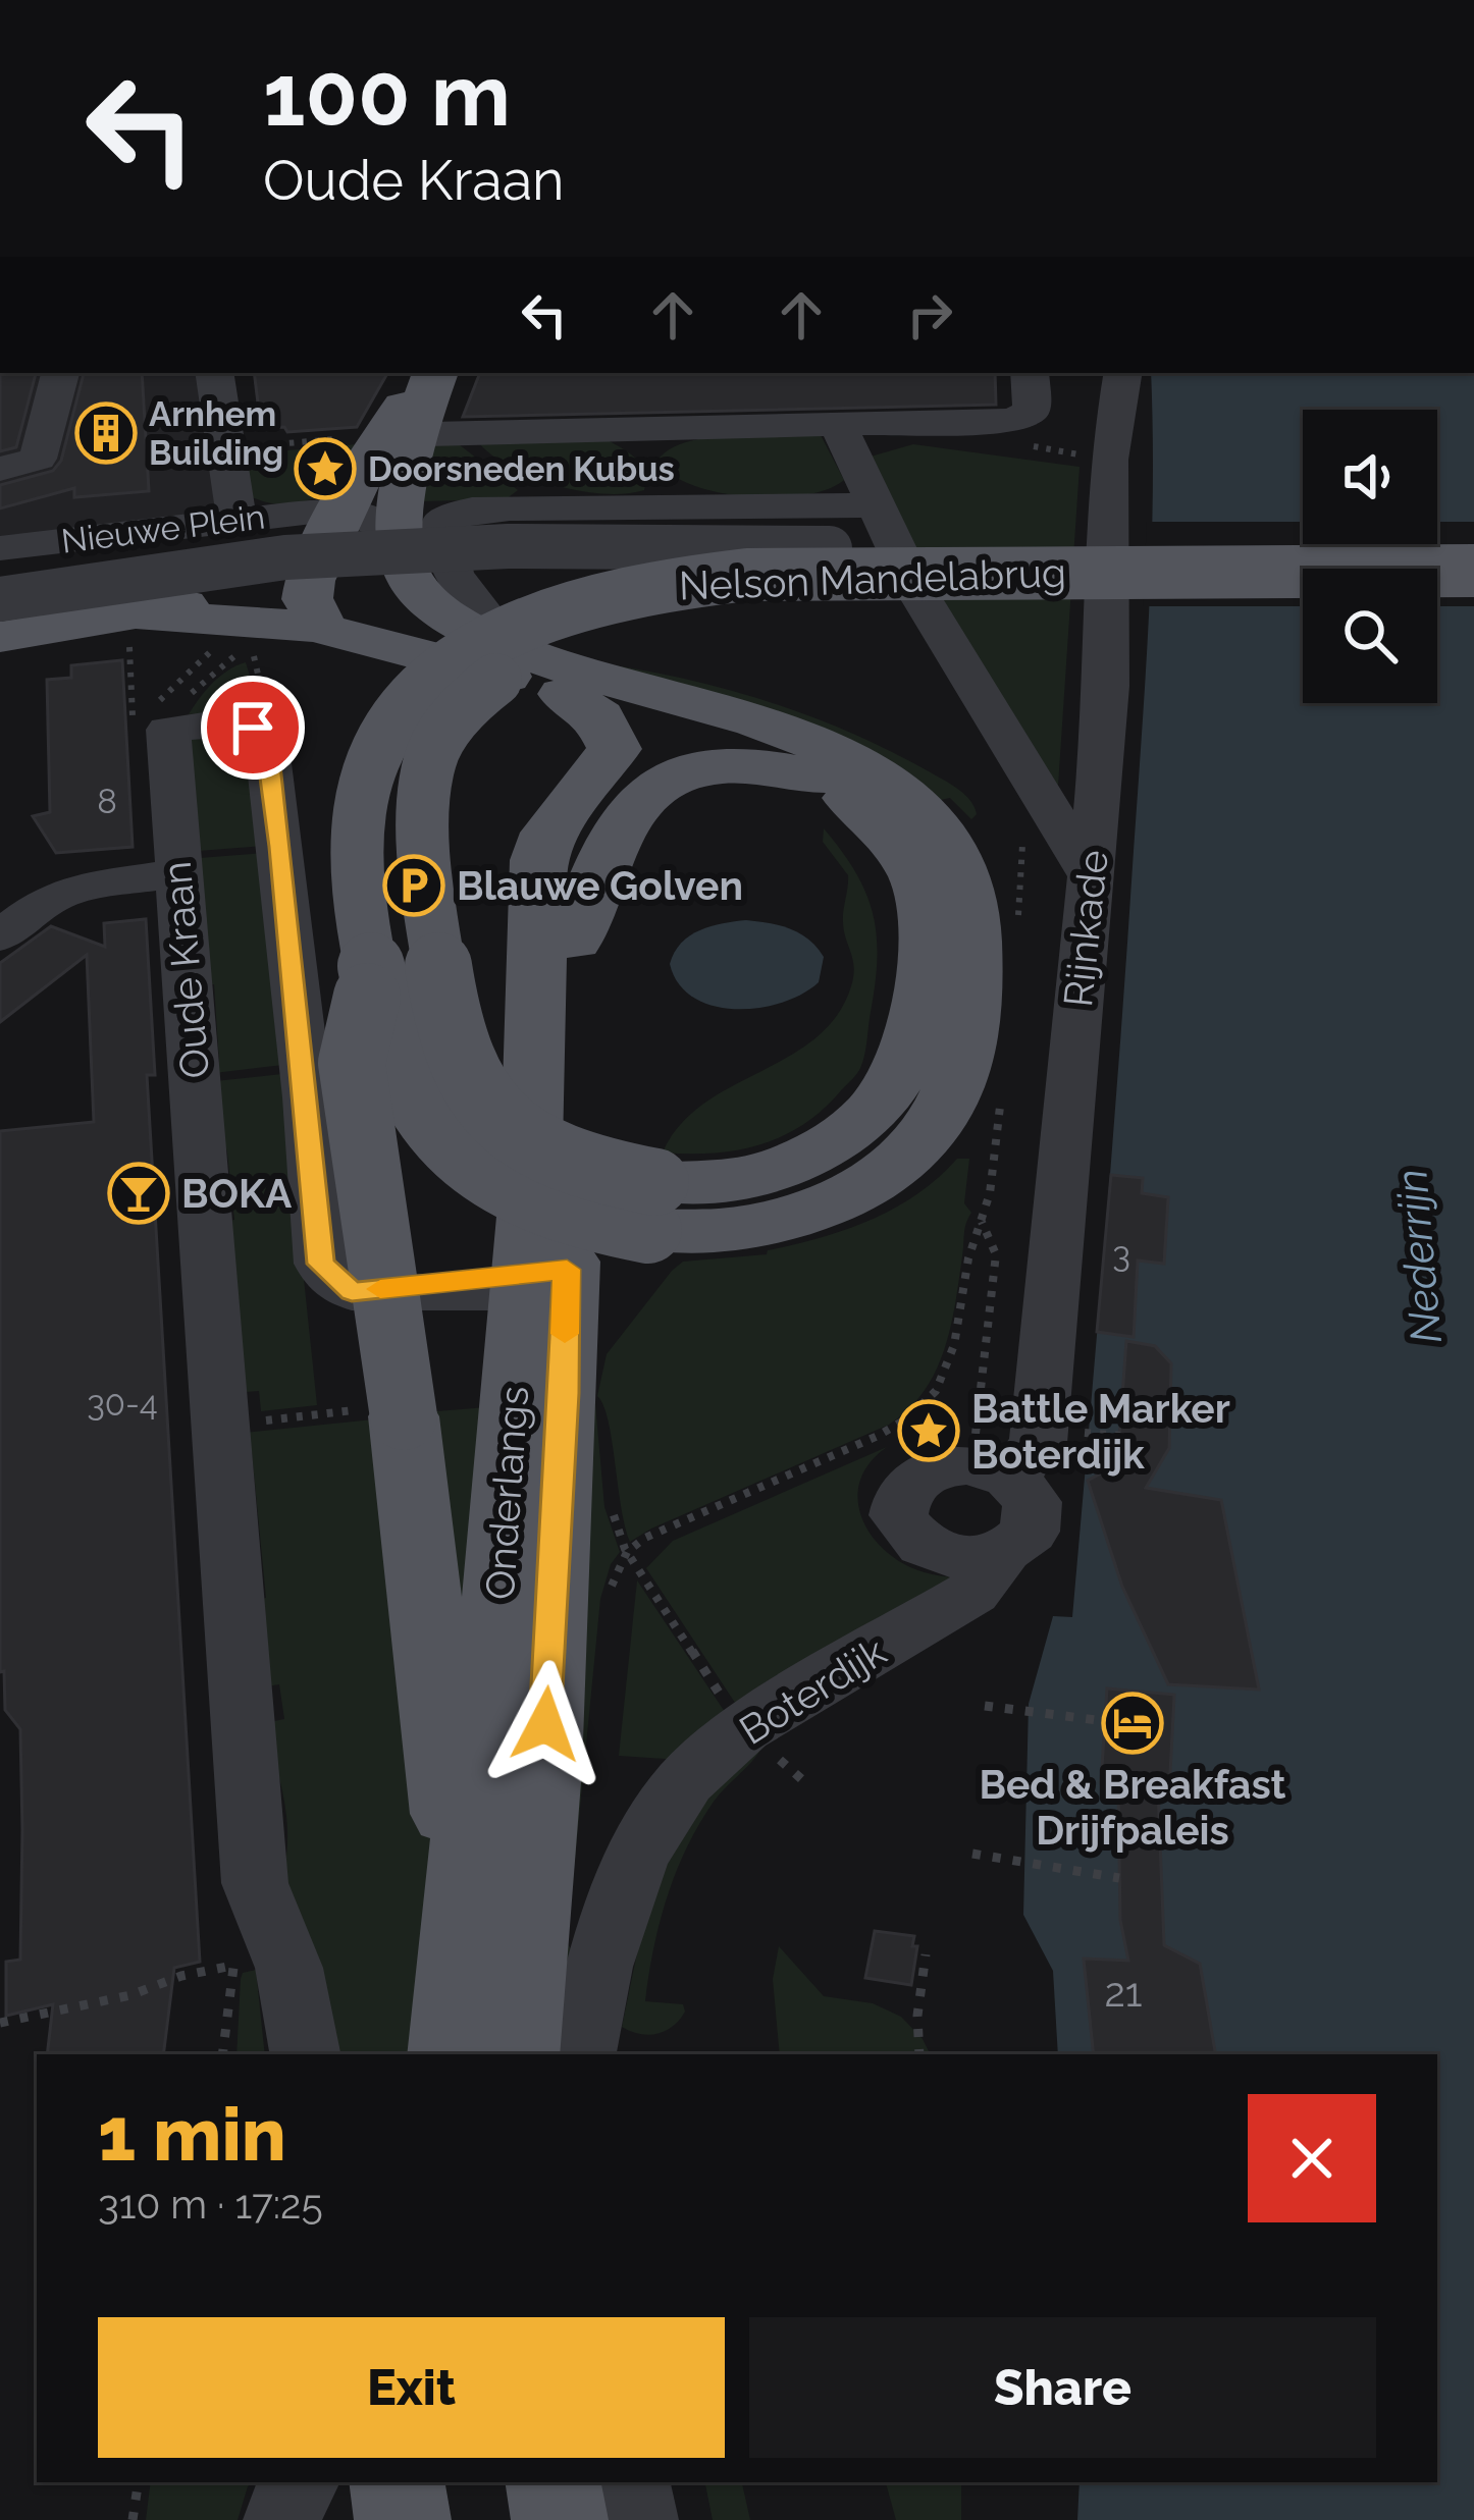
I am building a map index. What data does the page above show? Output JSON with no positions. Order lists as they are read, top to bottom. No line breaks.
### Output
{"streets":{"main road":["Nieuwe Plein","Nelson Mandelabrug","Onderlangs"],"street":["Rijnkade","Oude Kraan","Boterdijk"]},"crossings":[["Nieuwe Plein","Nelson Mandelabrug"],["Rijnkade","Boterdijk"]],"water":["Nederrijn"],"places":{"building":["Arnhem Building"],"place":["Doorsneden Kubus","Battle Marker Boterdijk"],"parking":["Blauwe Golven"],"bar":["BOKA"],"hotel":["Bed & Breakfast Drijfpaleis"]},"house_numbers":["8","3","30-4","21"],"page":{"turn":["100 m","Oude Kraan"],"heading":["1 min","310 m · 17:25"],"buttons":["Exit","Share"]}}
